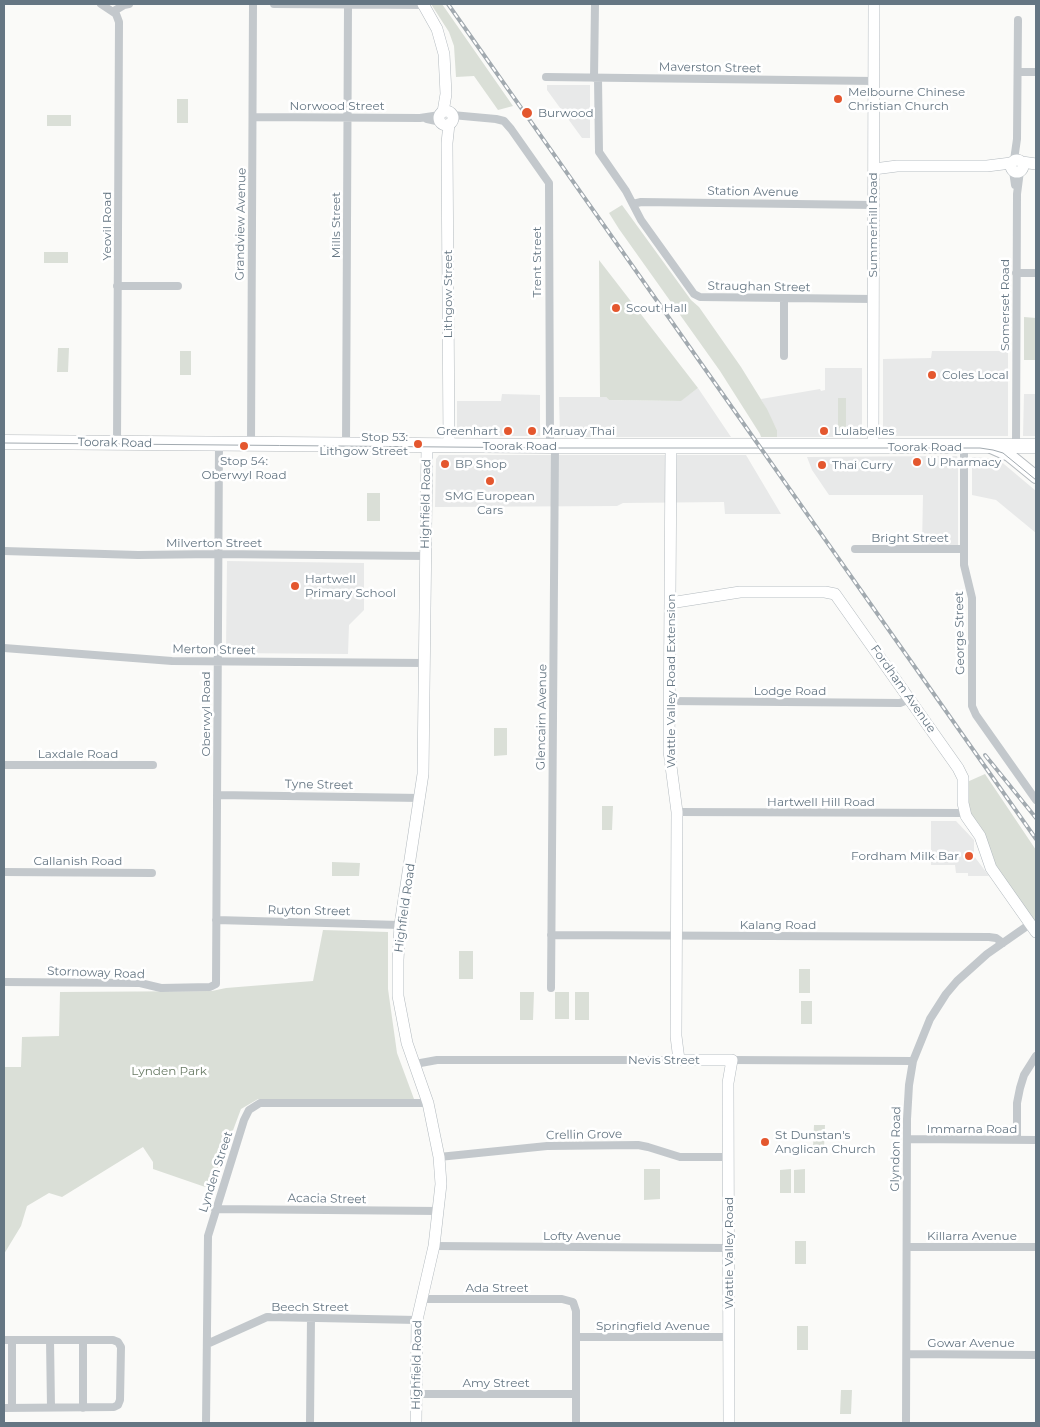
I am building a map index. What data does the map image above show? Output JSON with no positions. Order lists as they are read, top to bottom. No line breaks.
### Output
{"streets":{"highway":["Toorak Road"],"street":["Maverston Street","Norwood Street","Station Avenue","Grandview Avenue","Mills Street","Summerhill Road","Yeovil Road","Trent Street","Straughan Street","Lithgow Street","Somerset Road","Highfield Road","Bright Street","Milverton Street","George Street","Merton Street","Wattle Valley Road Extension","Fordham Avenue","Lodge Road","Oberwyl Road","Glencairn Avenue","Laxdale Road","Tyne Street","Hartwell Hill Road","Callanish Road","Ruyton Street","Kalang Road","Stornoway Road","Nevis Street","Immarna Road","Crellin Grove","Glyndon Road","Lynden Street","Acacia Street","Lofty Avenue","Killarra Avenue","Wattle Valley Road","Ada Street","Beech Street","Springfield Avenue","Gowar Avenue","Amy Street"]},"crossings":[["Maverston Street","Summerhill Road"],["Norwood Street","Grandview Avenue"],["Norwood Street","Mills Street"],["Norwood Street","Trent Street"],["Norwood Street","Lithgow Street"],["Station Avenue","Summerhill Road"],["Station Avenue","Straughan Street"],["Grandview Avenue","Toorak Road"],["Mills Street","Toorak Road"],["Summerhill Road","Straughan Street"],["Summerhill Road","Toorak Road"],["Yeovil Road","Toorak Road"],["Trent Street","Lithgow Street"],["Trent Street","Toorak Road"],["Trent Street","Glencairn Avenue"],["Lithgow Street","Toorak Road"],["Somerset Road","Toorak Road"],["Toorak Road","Highfield Road"],["Toorak Road","George Street"],["Toorak Road","Wattle Valley Road Extension"],["Toorak Road","Oberwyl Road"],["Toorak Road","Glencairn Avenue"],["Highfield Road","Milverton Street"],["Highfield Road","Merton Street"],["Highfield Road","Tyne Street"],["Highfield Road","Ruyton Street"],["Highfield Road","Nevis Street"],["Highfield Road","Crellin Grove"],["Highfield Road","Lynden Street"],["Highfield Road","Acacia Street"],["Highfield Road","Lofty Avenue"],["Highfield Road","Ada Street"],["Highfield Road","Beech Street"],["Highfield Road","Amy Street"],["Bright Street","George Street"],["Milverton Street","Oberwyl Road"],["Merton Street","Oberwyl Road"],["Wattle Valley Road Extension","Fordham Avenue"],["Wattle Valley Road Extension","Lodge Road"],["Wattle Valley Road Extension","Hartwell Hill Road"],["Wattle Valley Road Extension","Kalang Road"],["Wattle Valley Road Extension","Nevis Street"],["Fordham Avenue","Lodge Road"],["Fordham Avenue","Hartwell Hill Road"],["Fordham Avenue","Glyndon Road"],["Oberwyl Road","Tyne Street"],["Oberwyl Road","Ruyton Street"],["Oberwyl Road","Stornoway Road"],["Glencairn Avenue","Kalang Road"],["Kalang Road","Glyndon Road"],["Nevis Street","Glyndon Road"],["Nevis Street","Wattle Valley Road"],["Immarna Road","Glyndon Road"],["Crellin Grove","Wattle Valley Road"],["Glyndon Road","Killarra Avenue"],["Glyndon Road","Gowar Avenue"],["Lynden Street","Acacia Street"],["Lynden Street","Beech Street"],["Lofty Avenue","Wattle Valley Road"],["Wattle Valley Road","Springfield Avenue"],["Ada Street","Springfield Avenue"]],"parks":["Lynden Park"],"places":["Melbourne Chinese Christian Church","Burwood","Scout Hall","Coles Local","Greenhart","Maruay Thai","Lulabelles","Stop 53: Lithgow Street","Stop 54: Oberwyl Road","U Pharmacy","BP Shop","Thai Curry","SMG European Cars","Hartwell Primary School","Fordham Milk Bar","St Dunstan's Anglican Church"]}
